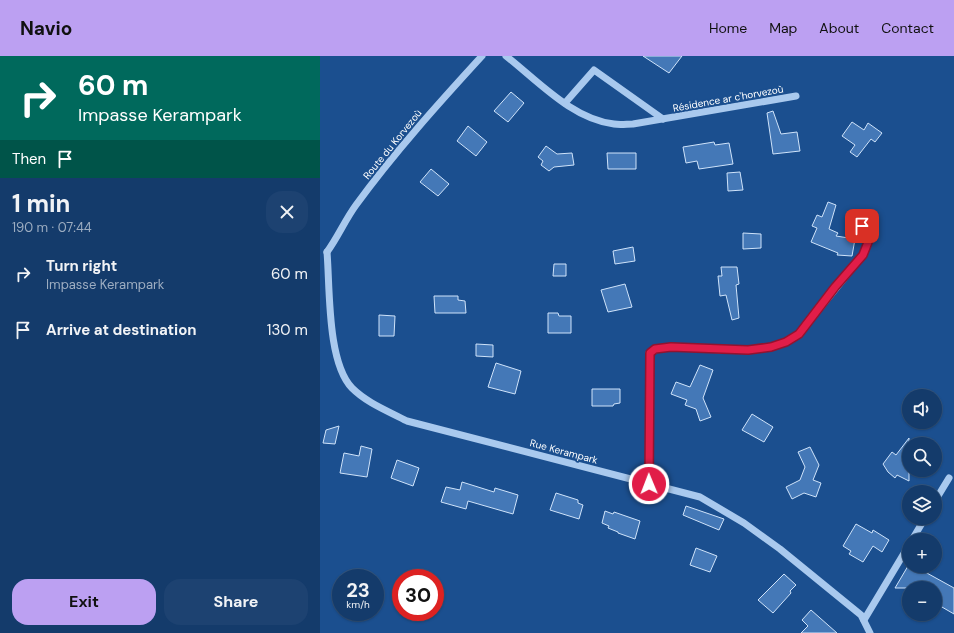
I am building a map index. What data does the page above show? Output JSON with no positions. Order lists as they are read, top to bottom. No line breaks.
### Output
{"streets":{"street":["Résidence ar c'horvezoù","Route du Korvezoù","Rue Kerampark"]},"crossings":[["Route du Korvezoù","Rue Kerampark"]],"page":{"header":"Navio","nav":["Home","Map","About","Contact"],"turn":["60 m","Impasse Kerampark"],"then":"Then","heading":["1 min","190 m · 07:44"],"list":[{"name":"Turn right","note":"Impasse Kerampark","value":"60 m"},{"name":"Arrive at destination","value":"130 m"}],"map_buttons":["+","−"],"speed":"23 km/h","limit":"30","buttons":["Exit","Share"]}}
